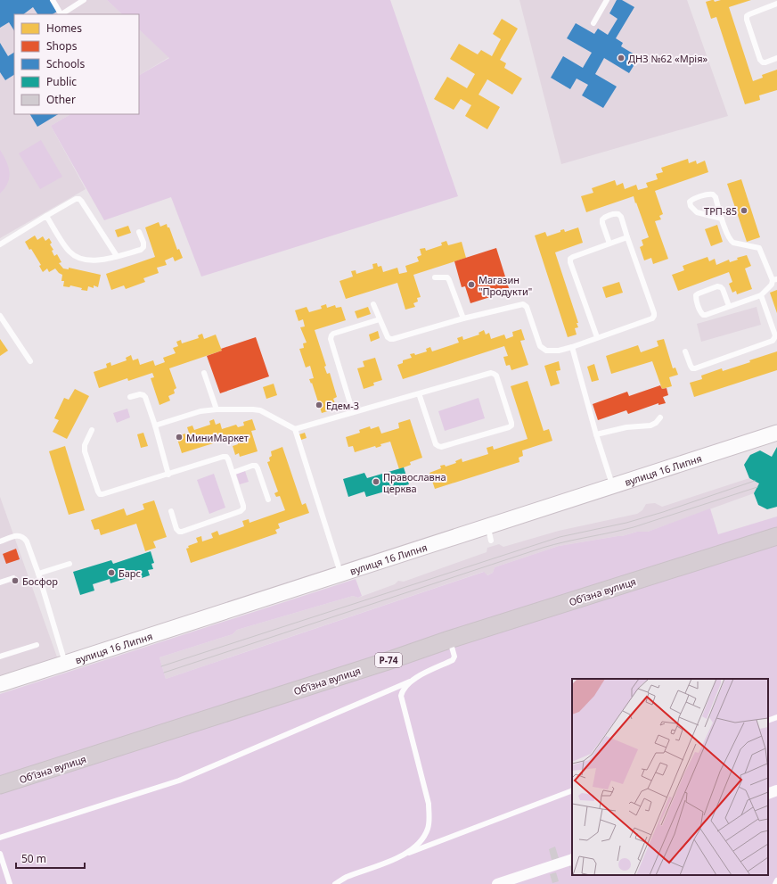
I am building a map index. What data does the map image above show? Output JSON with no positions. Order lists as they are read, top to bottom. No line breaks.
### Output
{"streets":{"main road":["Обʼїзна вулиця","Р-74"],"street":["вулиця 16 Липня"]},"places":["ДНЗ №62 «Мрія»","ТРП-85","Магазин \"Продукти\"","Едем-3","МиниМаркет","Православна церква","Барс","Босфор"],"legend":["Homes","Shops","Schools","Public","Other"],"scale_bar":"50 m"}
